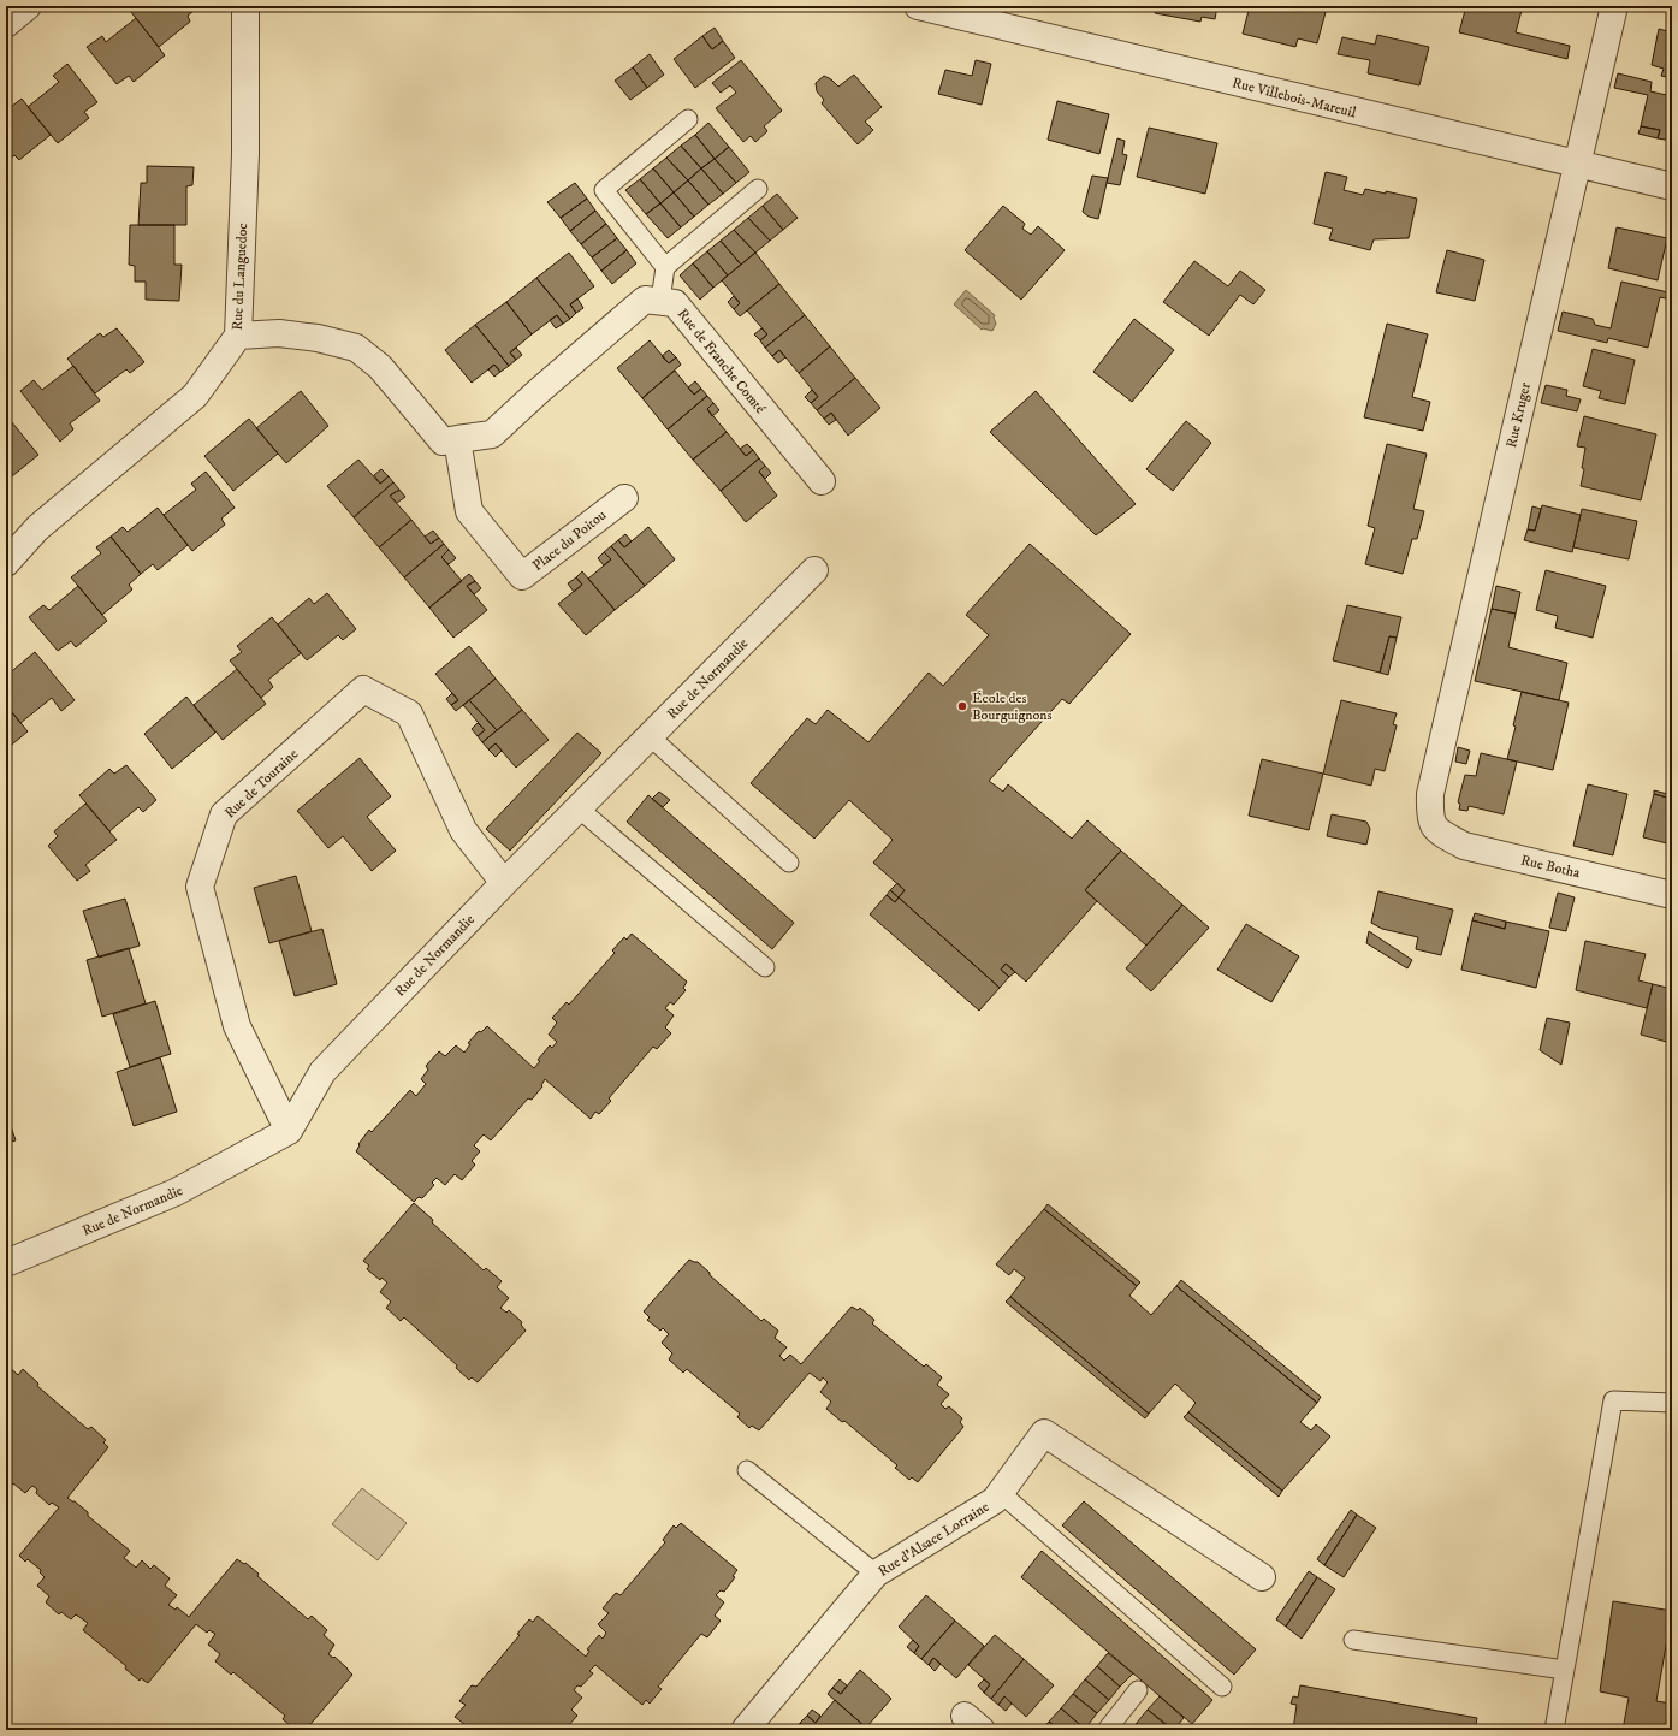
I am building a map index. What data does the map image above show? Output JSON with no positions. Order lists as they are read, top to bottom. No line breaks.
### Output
{"streets":{"street":["Rue Villebois-Mareuil","Rue du Languedoc","Rue de Franche Comté","Rue Kruger","Place du Poitou","Rue de Normandie","Rue de Touraine","Rue Botha","Rue d'Alsace Lorraine"]},"crossings":[["Rue Villebois-Mareuil","Rue Kruger"],["Rue de Franche Comté","Place du Poitou"],["Rue Kruger","Rue Botha"],["Rue de Normandie","Rue de Touraine"]],"places":["École des Bourguignons"]}
